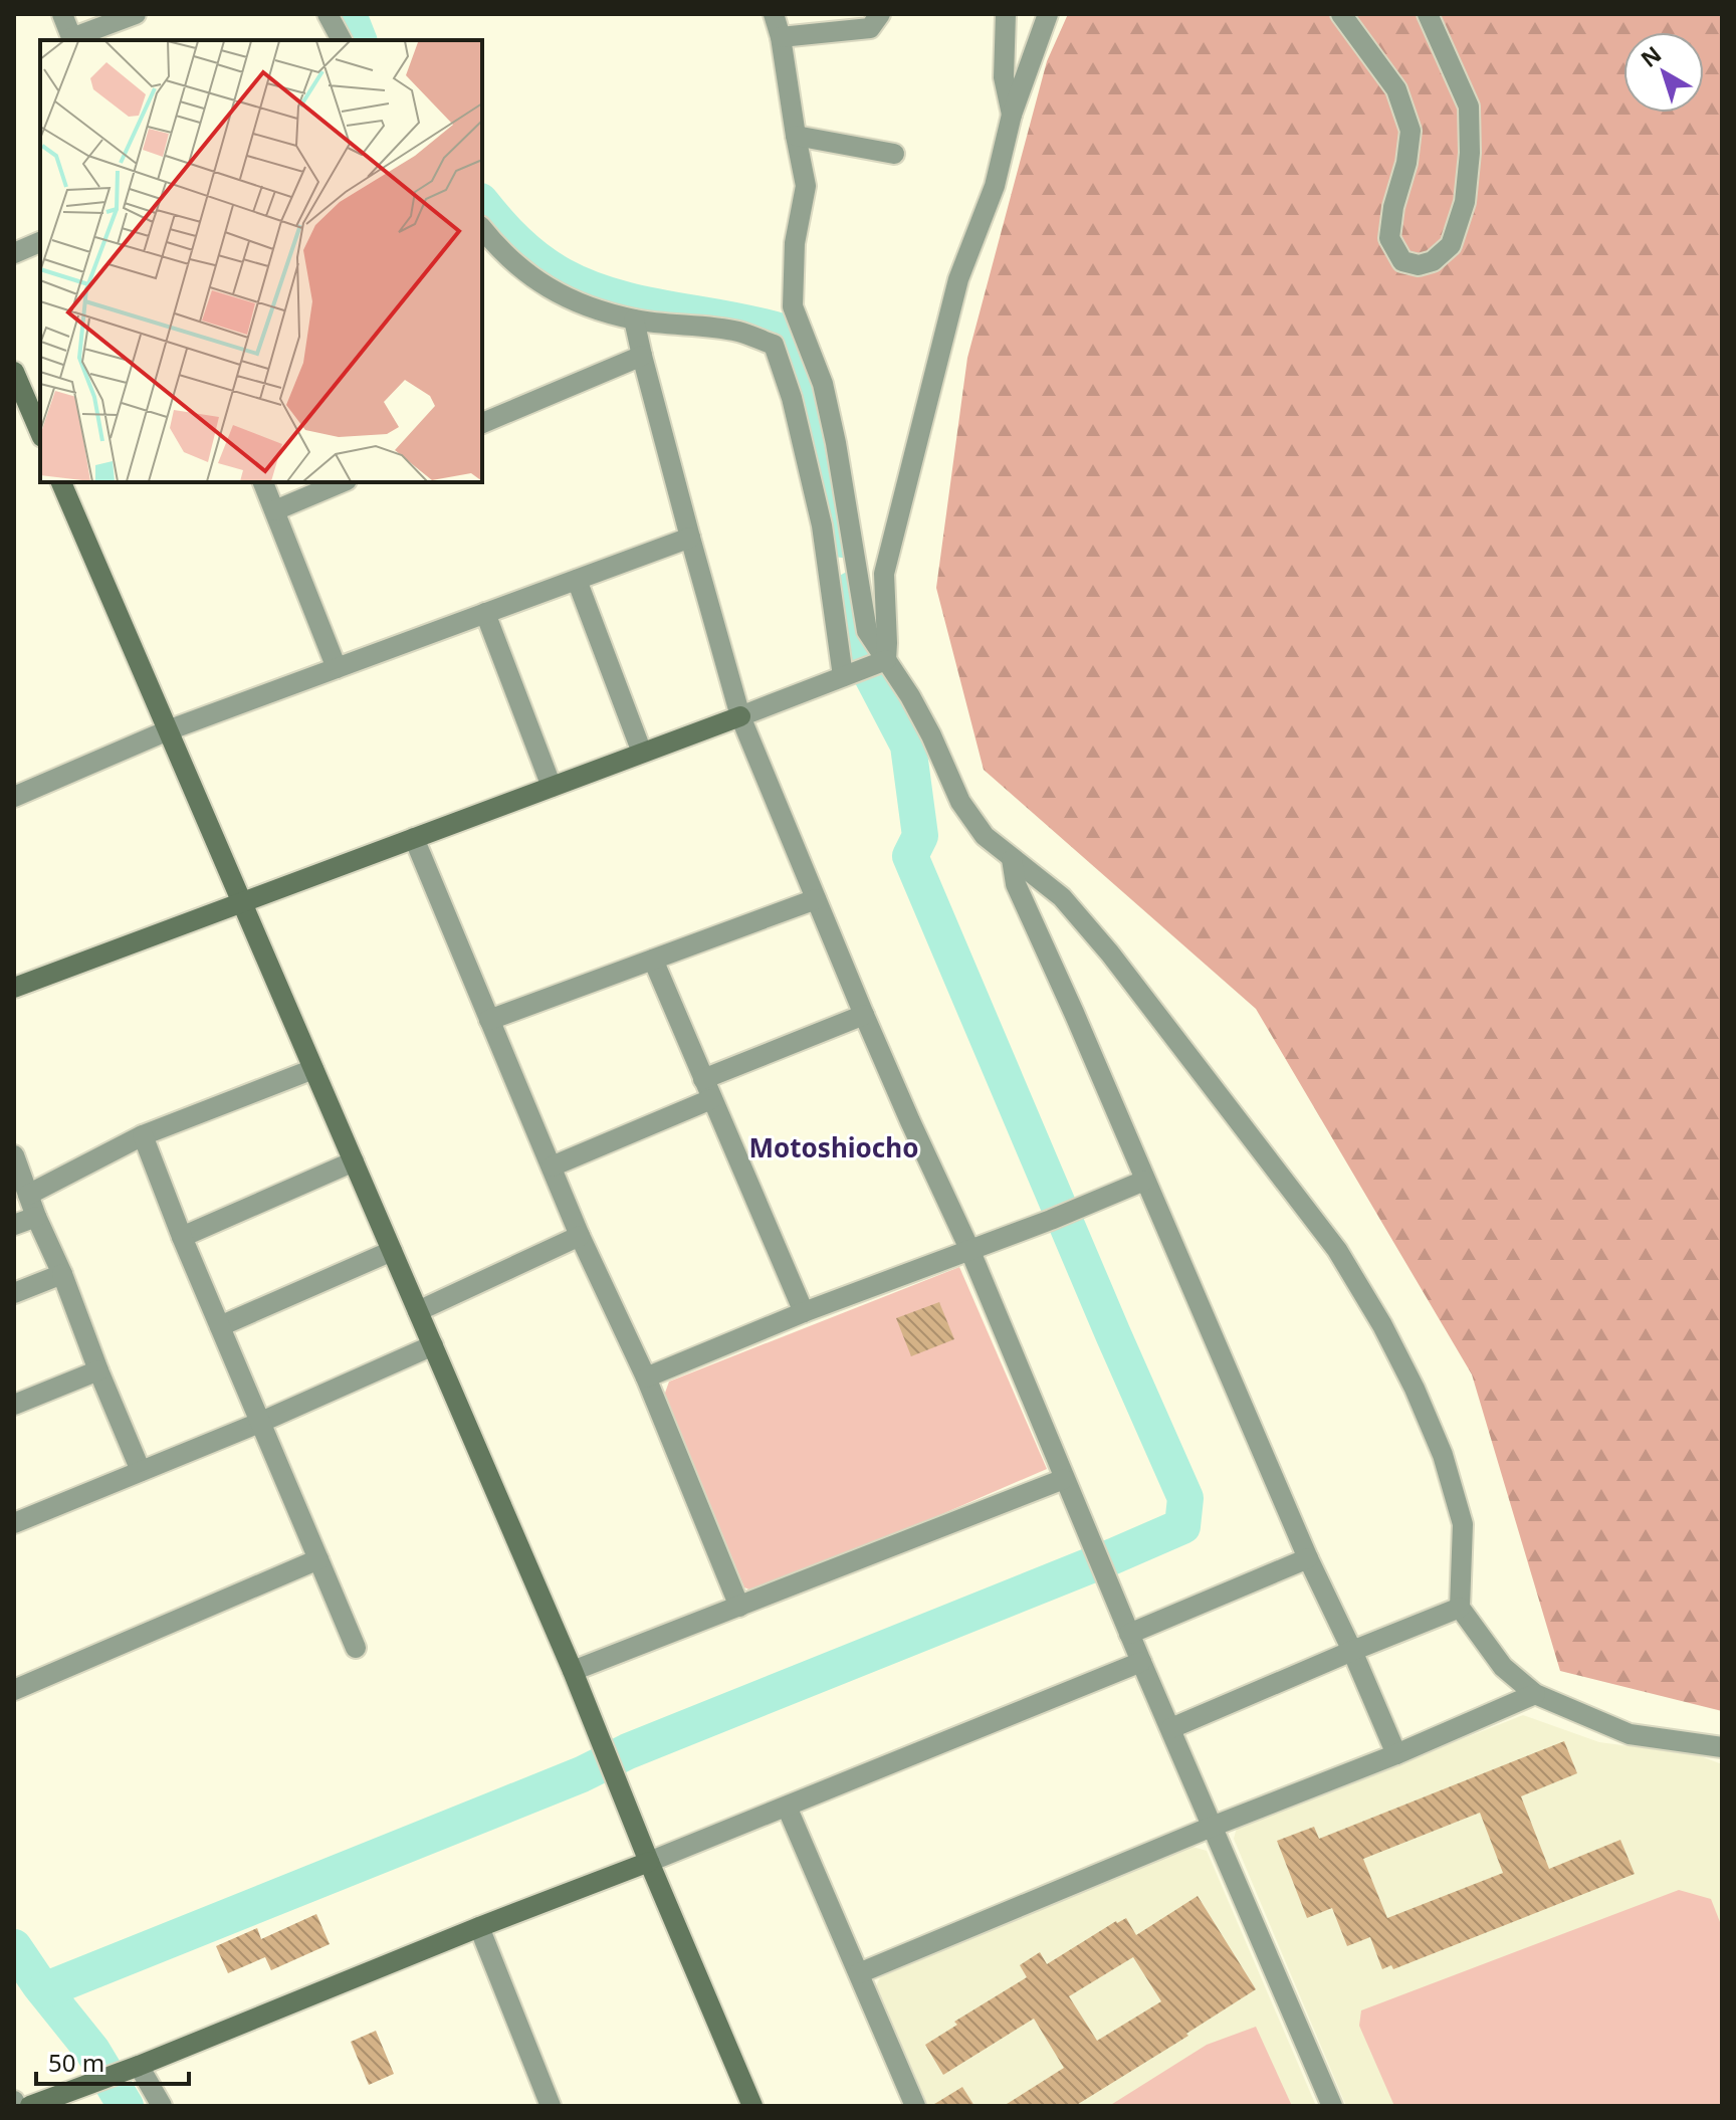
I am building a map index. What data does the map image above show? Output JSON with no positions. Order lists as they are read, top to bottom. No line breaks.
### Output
{"districts":["Motoshiocho"],"scale_bar":"50 m","north":"top left"}
